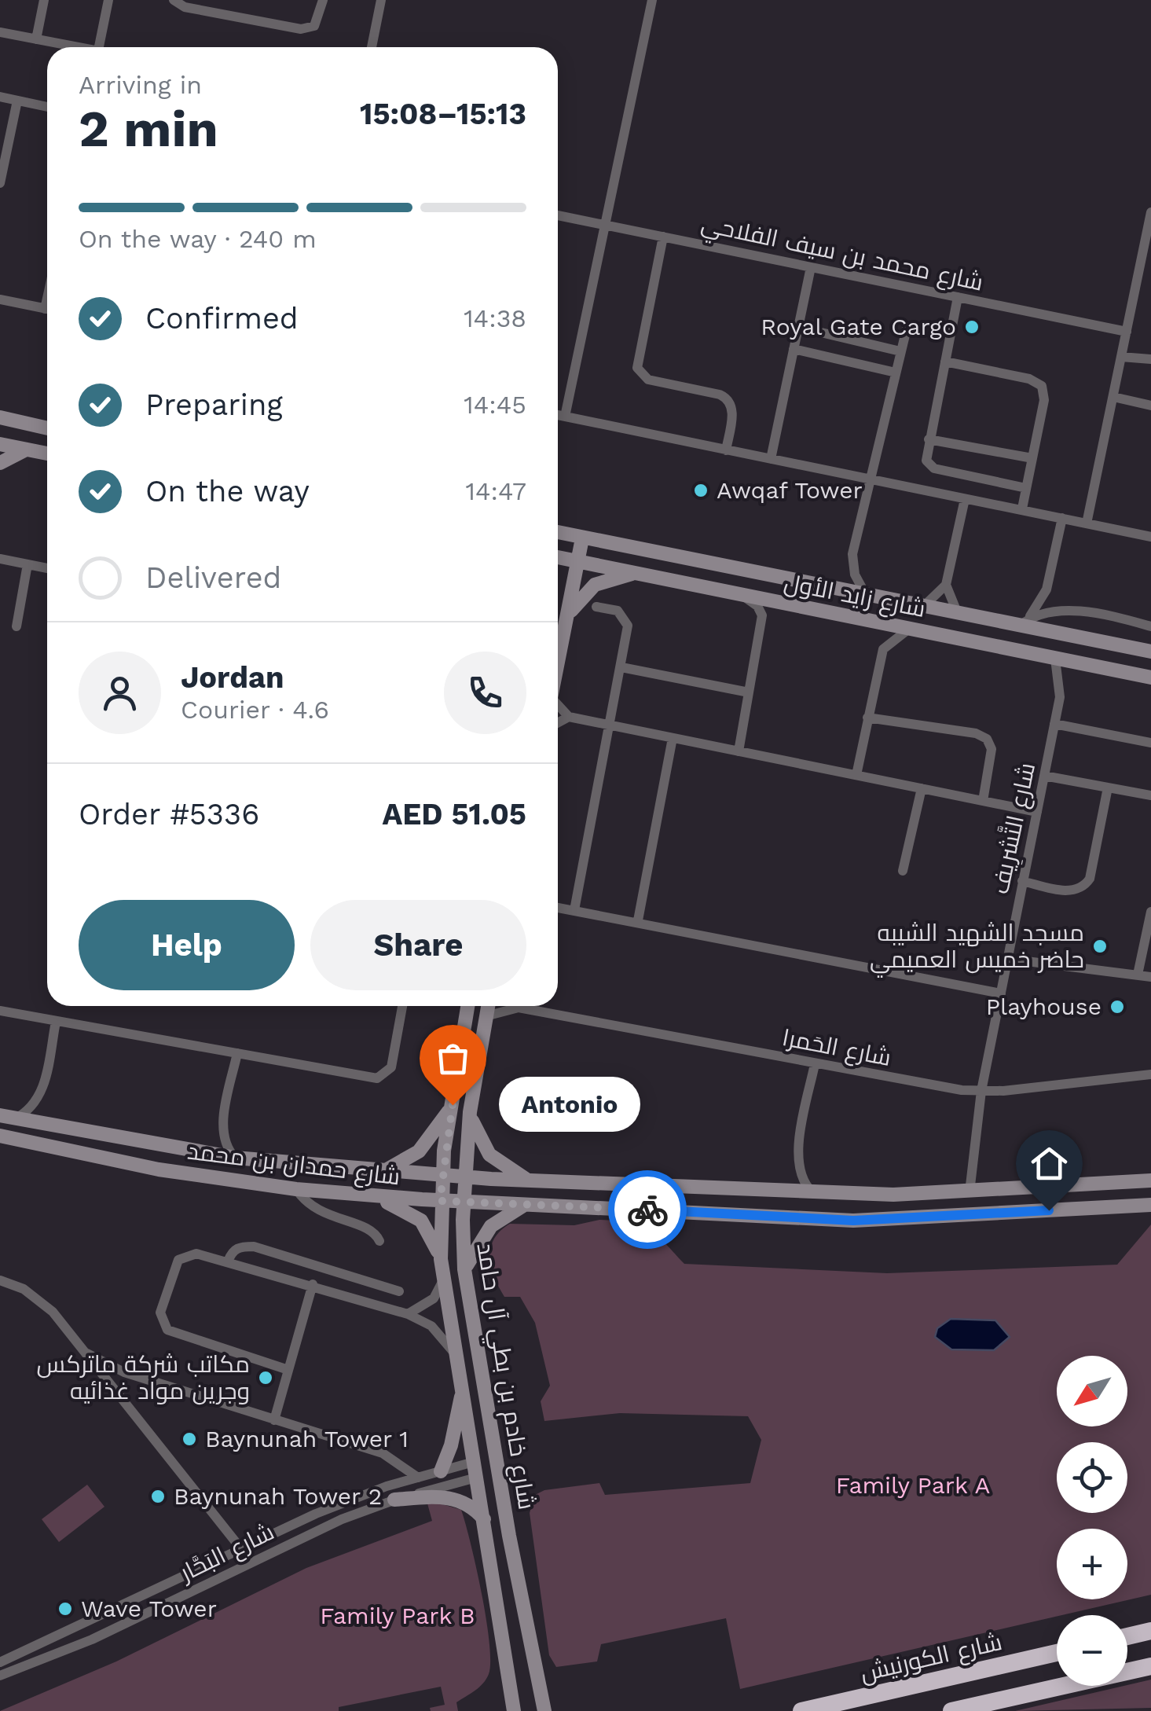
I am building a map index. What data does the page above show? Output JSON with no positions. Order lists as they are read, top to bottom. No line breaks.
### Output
{"streets":{"highway":["شارع الكورنيش"],"main road":["شارع زايد الأول","شارع حمدان بن محمد","شارع خادم بن بطي آل حامد"],"street":["شارع محمد بن سيف الفلاحي","شارع التَّشرِيف","شارع الحَمرا","شارع البَحَّار"]},"crossings":[["شارع زايد الأول","شارع التَّشرِيف"],["شارع التَّشرِيف","شارع الحَمرا"],["شارع التَّشرِيف","شارع حمدان بن محمد"],["شارع الحَمرا","شارع خادم بن بطي آل حامد"],["شارع حمدان بن محمد","شارع خادم بن بطي آل حامد"],["شارع خادم بن بطي آل حامد","شارع البَحَّار"]],"parks":["Family Park A","Family Park B"],"places":["Royal Gate Cargo","Awqaf Tower","مسجد الشهيد الشيبه حاضر خميس العميمي","Playhouse","Antonio","مكاتب شركة ماتركس وجرين مواد غذائيه","Baynunah Tower 1","Baynunah Tower 2","Wave Tower"],"north":"bottom left","page":{"heading":["2 min","Arriving in","15:08–15:13"],"panel":["Jordan","Courier · 4.6","Order #5336","AED 51.05"],"bar":"On the way · 240 m","list":[["Confirmed","14:38"],["Preparing","14:45"],["On the way","14:47"],"Delivered"],"buttons":["Help","Share"],"bubble":"Antonio","map_buttons":["+","−"]}}
